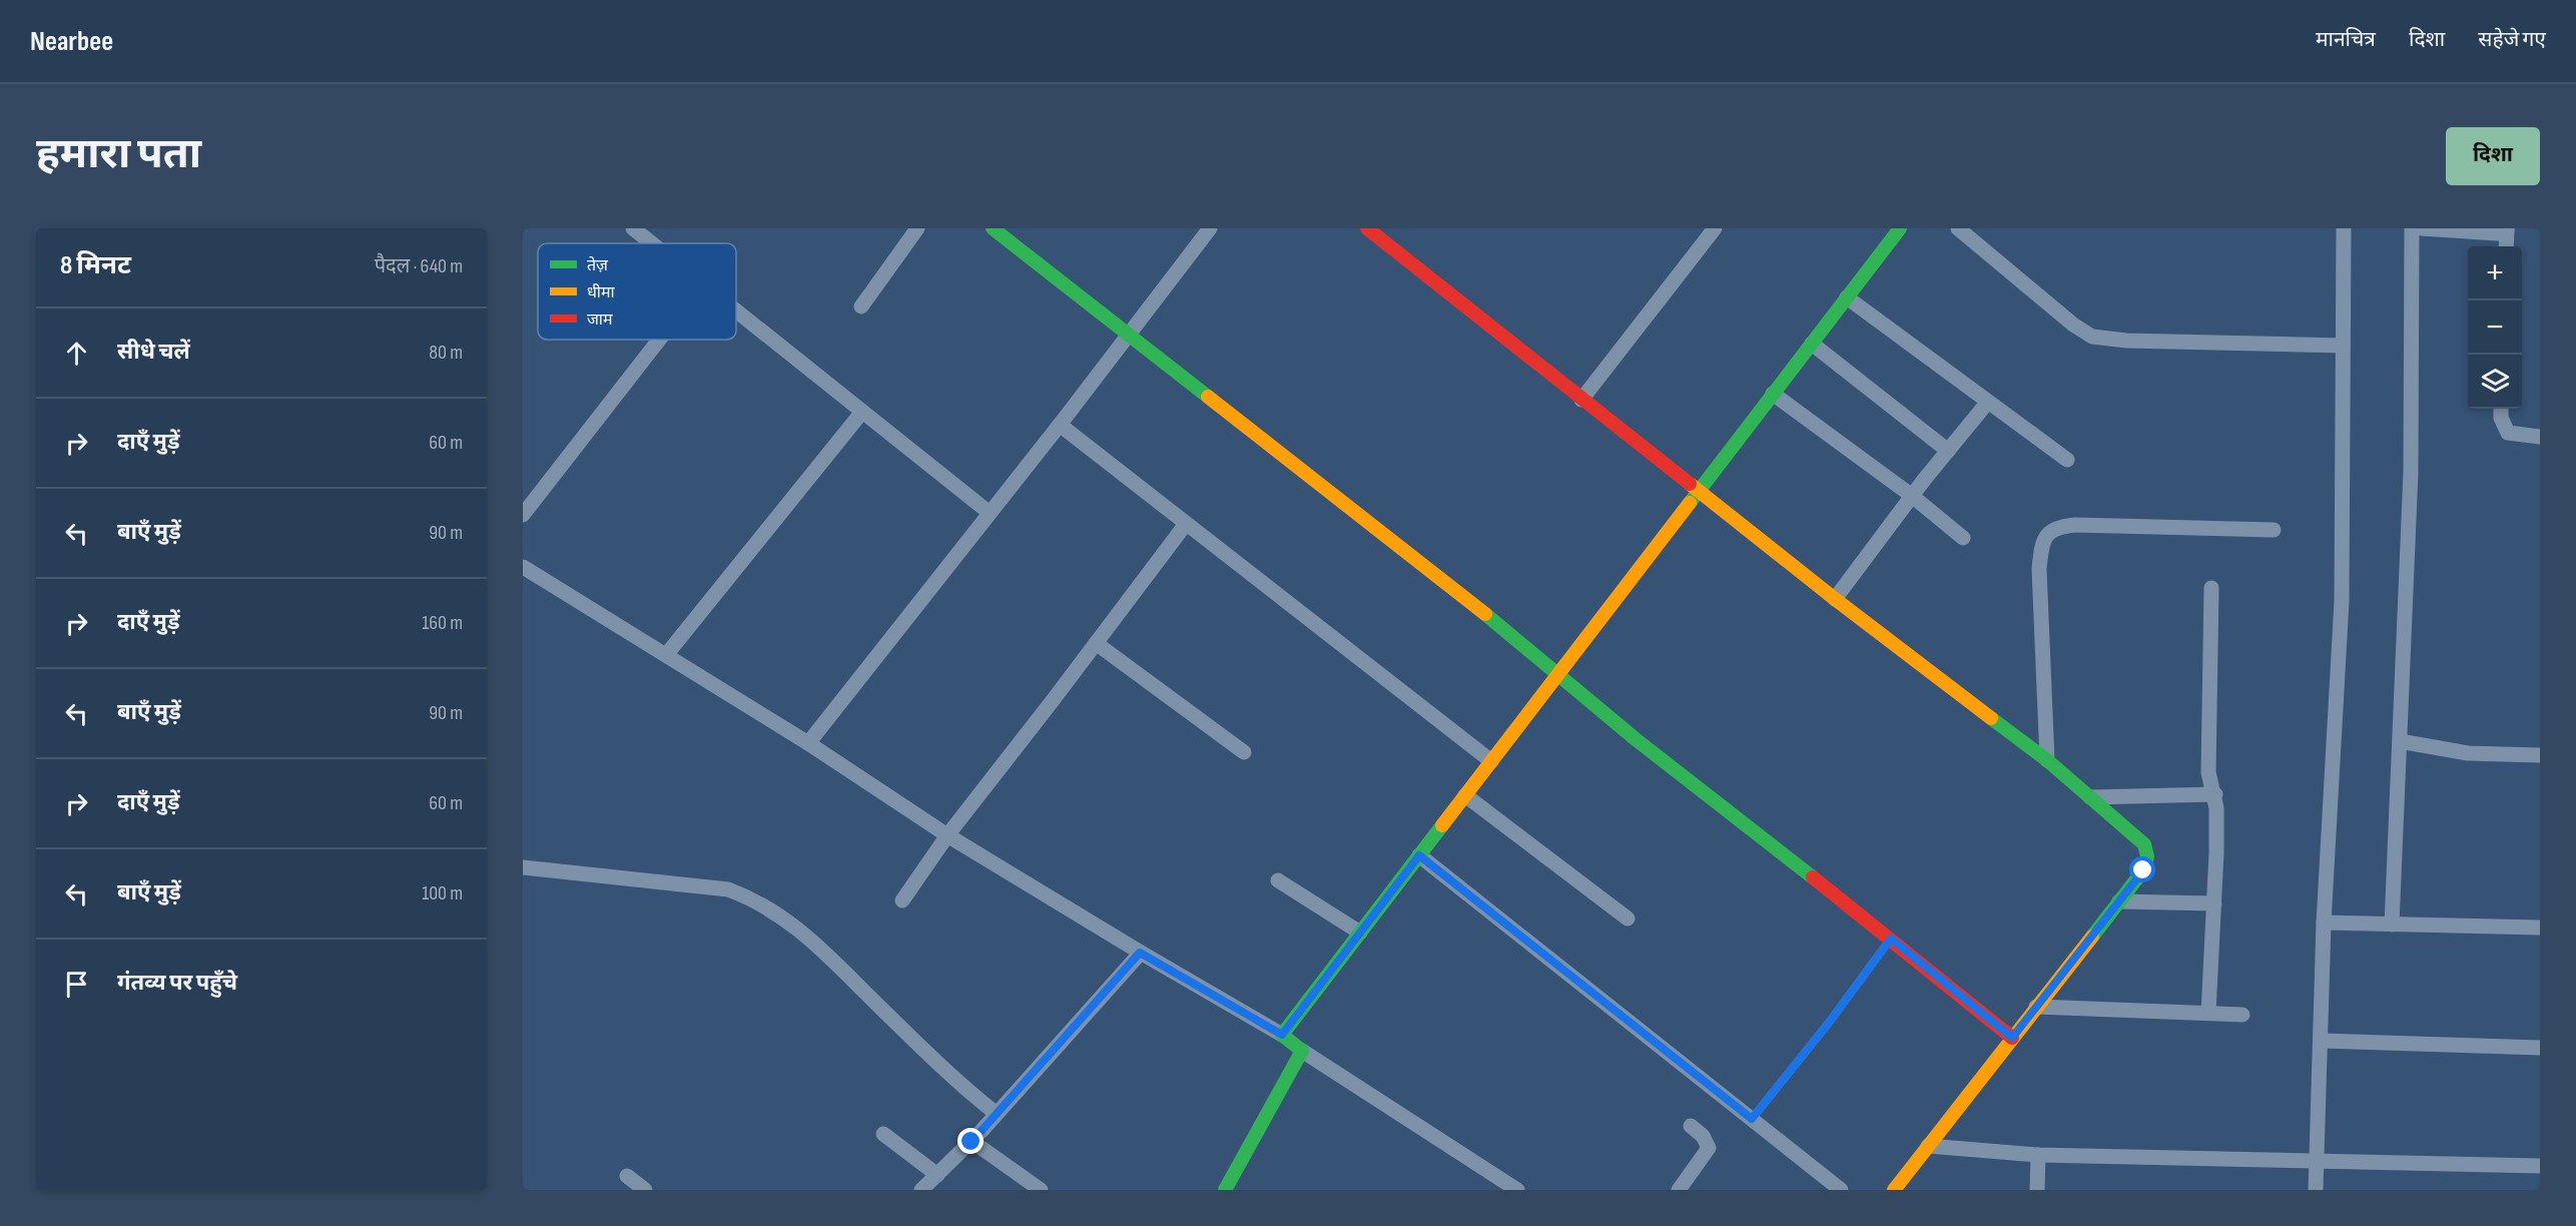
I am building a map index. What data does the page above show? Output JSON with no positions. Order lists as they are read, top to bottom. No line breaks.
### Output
{"legend":["तेज़","धीमा","जाम"],"page":{"header":"Nearbee","nav":["मानचित्र","दिशा","सहेजे गए"],"buttons":"दिशा","title":"हमारा पता","heading":["8 मिनट","पैदल · 640 m"],"map_buttons":["+","−"],"list":[["सीधे चलें","80 m"],["दाएँ मुड़ें","60 m"],["बाएँ मुड़ें","90 m"],["दाएँ मुड़ें","160 m"],["बाएँ मुड़ें","90 m"],["दाएँ मुड़ें","60 m"],["बाएँ मुड़ें","100 m"],"गंतव्य पर पहुँचे"]}}
